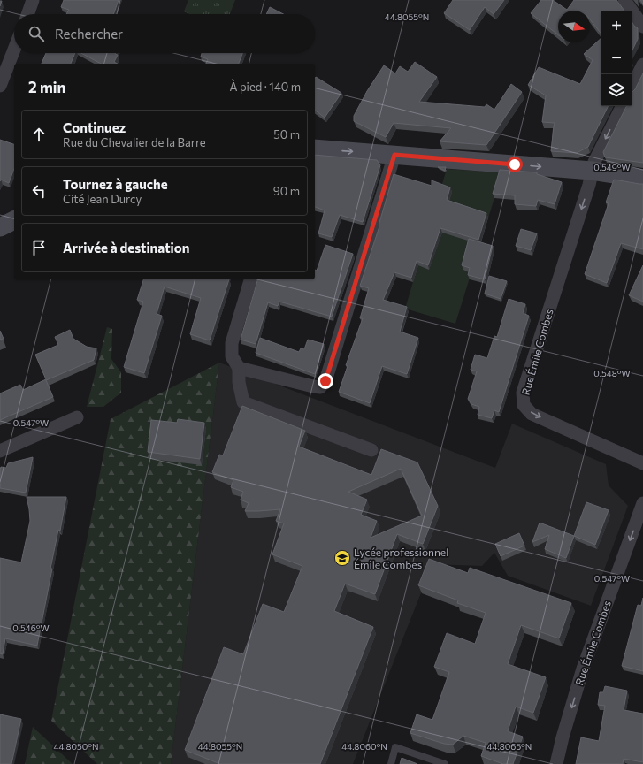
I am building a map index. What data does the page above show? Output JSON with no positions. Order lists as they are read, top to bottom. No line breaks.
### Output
{"streets":{"street":["Rue Émile Combes"]},"one_way":["Rue Émile Combes"],"places":{"school or university":["Lycée professionnel Émile Combes"]},"north":"right","page":{"map_buttons":["+","−"],"search":"Rechercher","heading":["2 min","À pied · 140 m"],"list":[["Continuez","Rue du Chevalier de la Barre","50 m"],["Tournez à gauche","Cité Jean Durcy","90 m"],"Arrivée à destination"]},"coordinates":["44.8055°N","0.549°W","0.548°W","0.547°W","0.546°W","44.8050°N","44.8060°N","44.8065°N"]}
